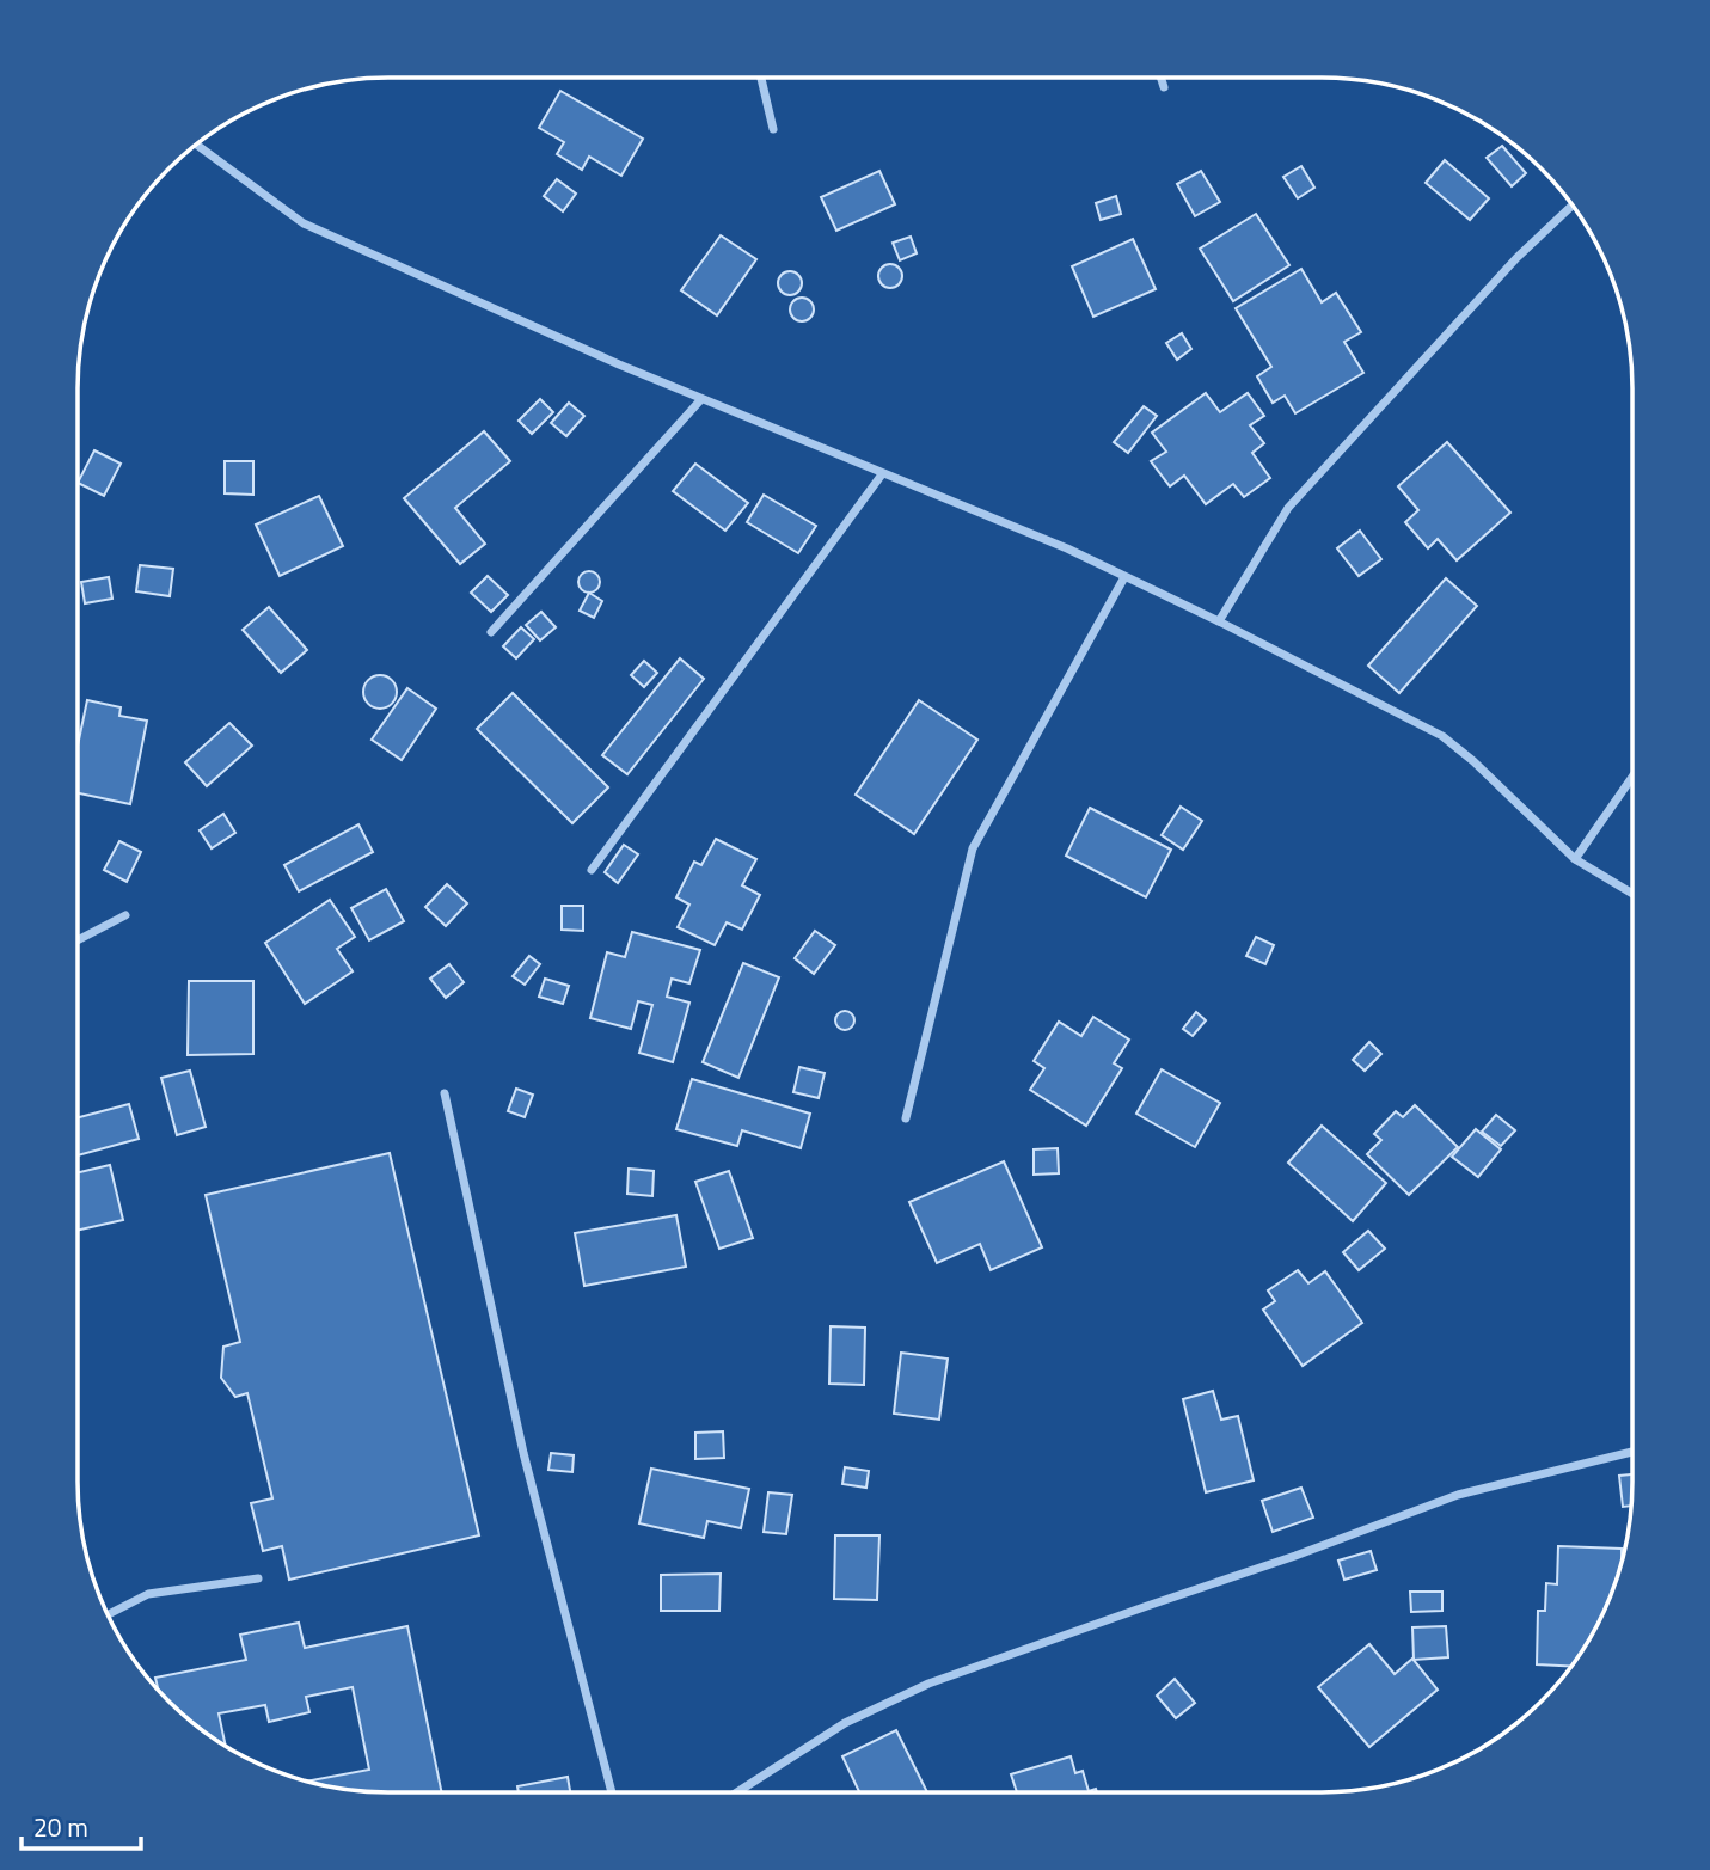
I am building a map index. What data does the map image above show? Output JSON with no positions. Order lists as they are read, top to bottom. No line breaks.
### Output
{"scale_bar":"20 m"}
